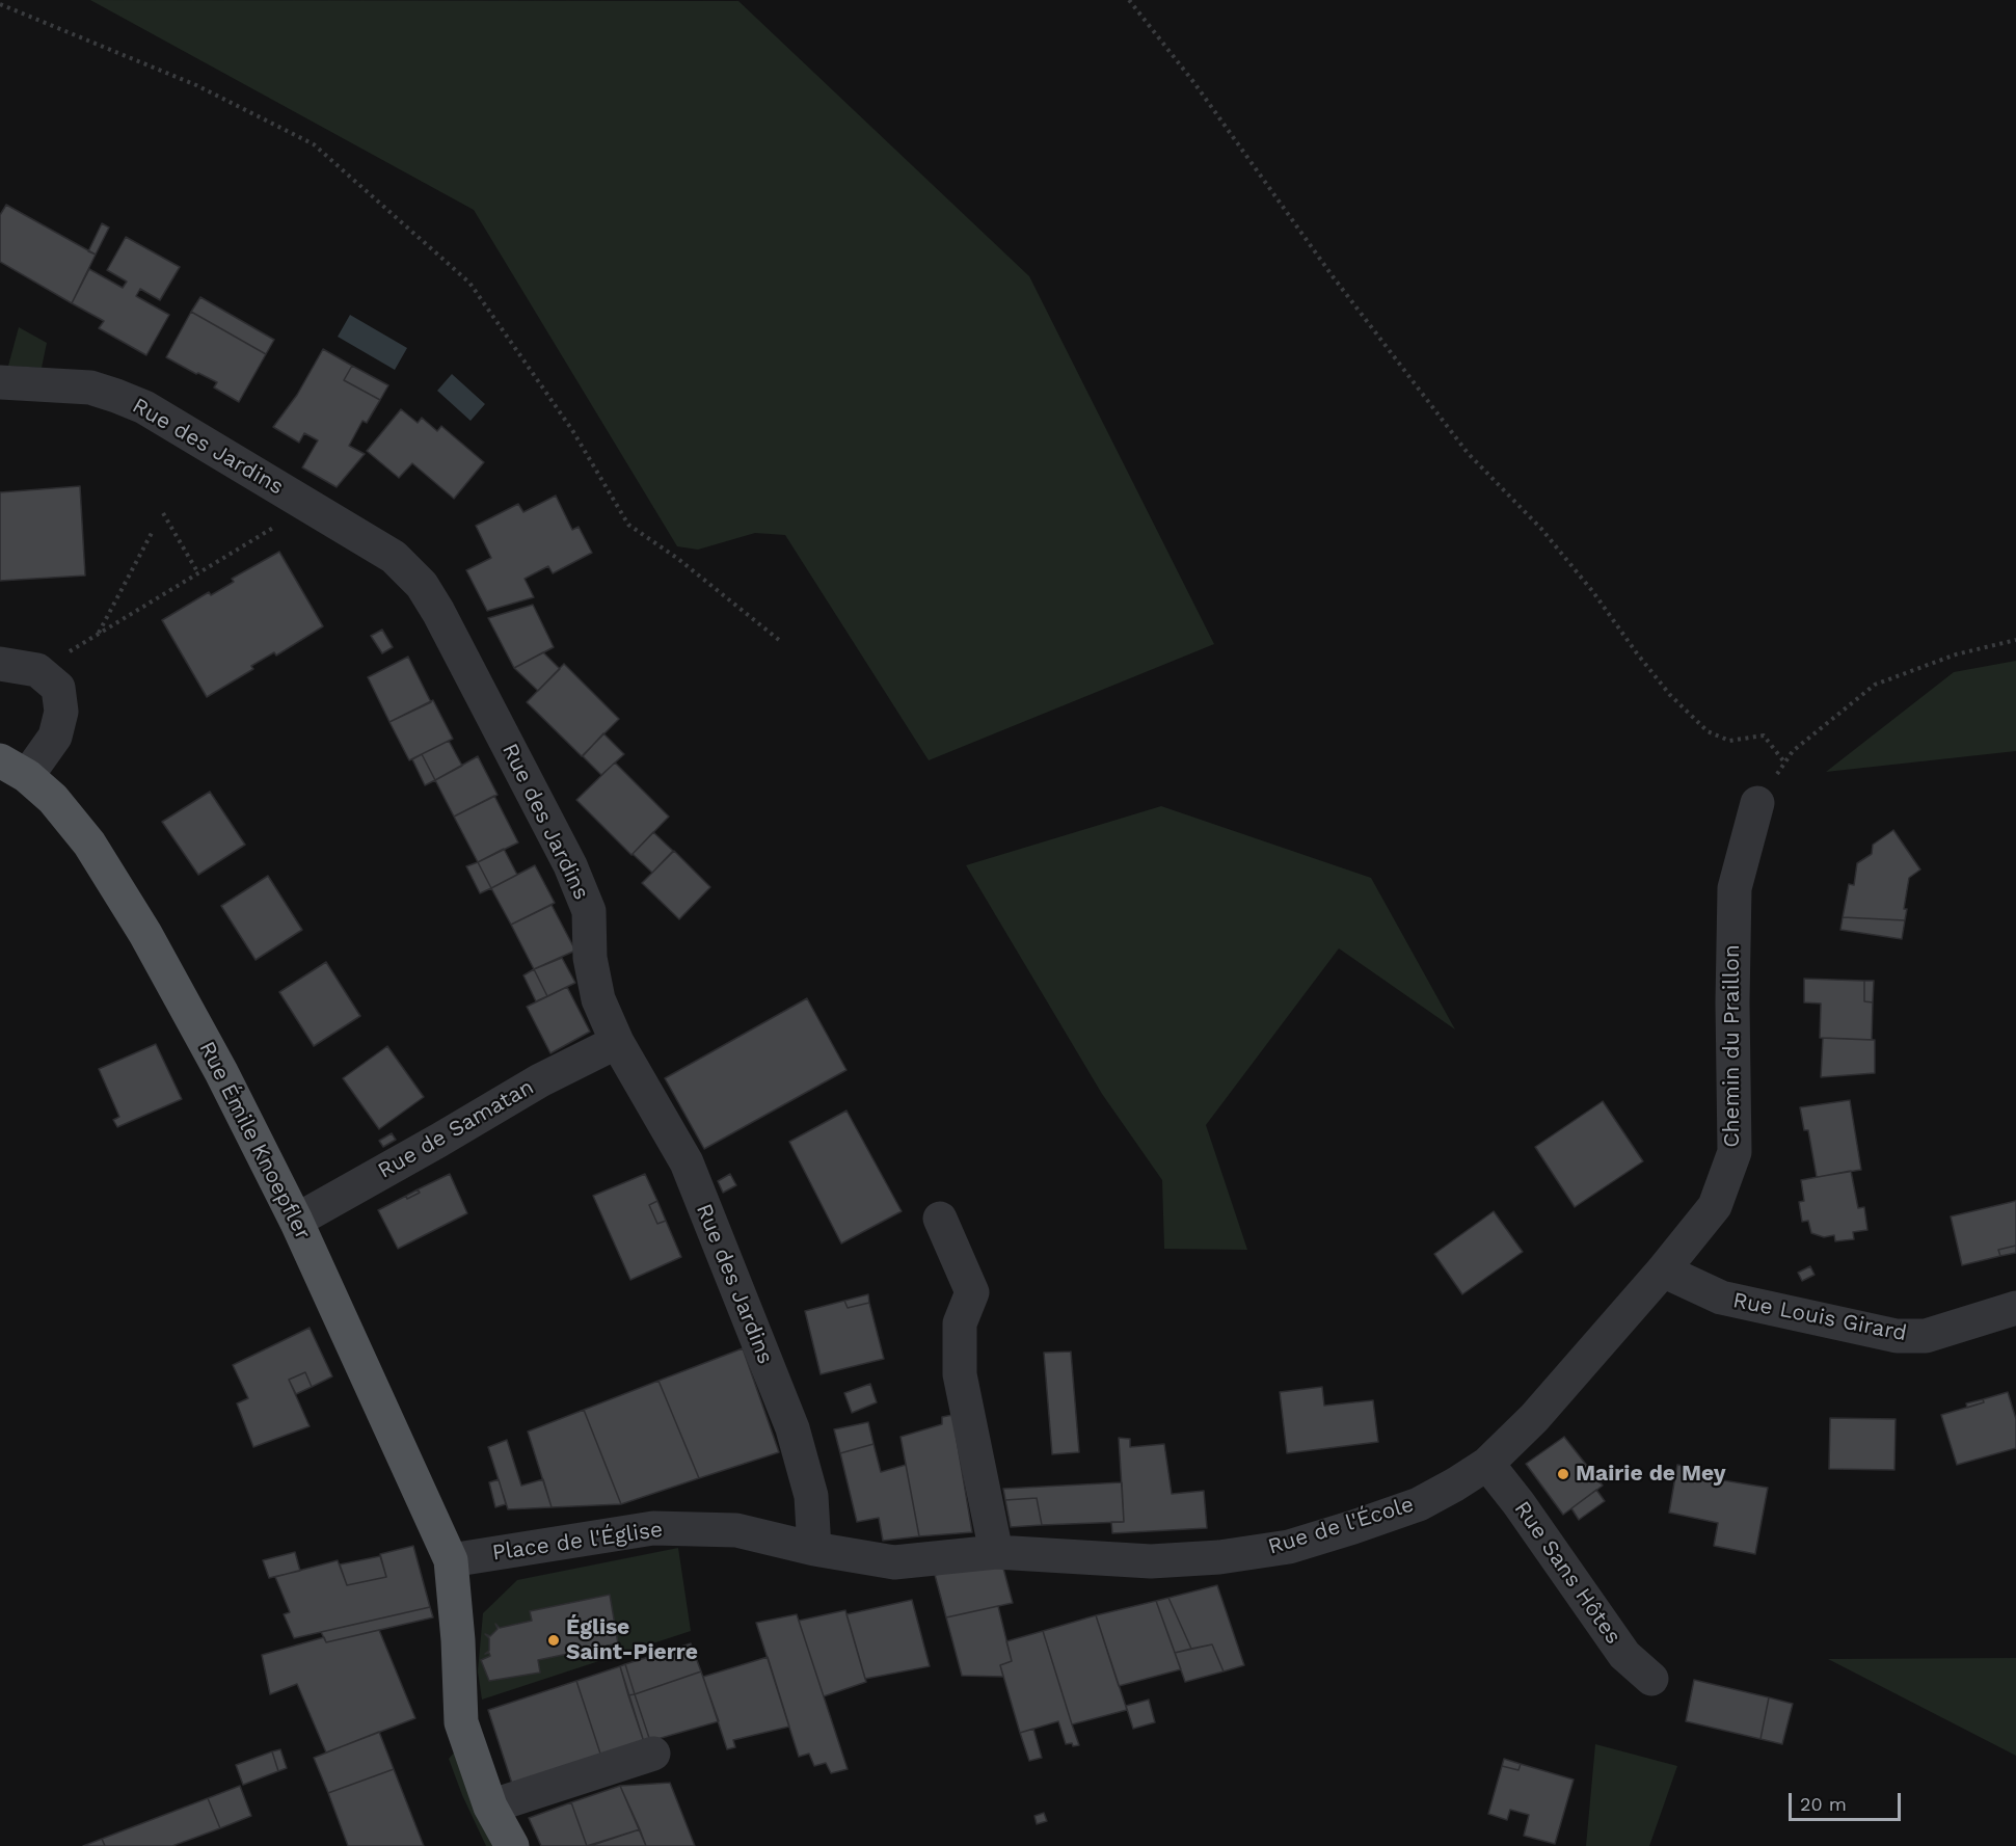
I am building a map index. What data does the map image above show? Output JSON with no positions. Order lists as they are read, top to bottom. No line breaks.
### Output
{"streets":{"main road":["Rue Émile Knoepfler"],"street":["Rue des Jardins","Chemin du Praillon","Rue de Samatan","Rue Louis Girard","Rue de l'École","Place de l'Église","Rue Sans Hôtes"]},"crossings":[["Rue des Jardins","Rue de Samatan"],["Rue des Jardins","Rue de l'École"],["Rue des Jardins","Place de l'Église"],["Chemin du Praillon","Rue Louis Girard"],["Chemin du Praillon","Rue de l'École"],["Rue de Samatan","Rue Émile Knoepfler"],["Rue Émile Knoepfler","Place de l'Église"],["Rue Louis Girard","Rue de l'École"],["Rue de l'École","Place de l'Église"],["Rue de l'École","Rue Sans Hôtes"]],"places":["Mairie de Mey","Église Saint-Pierre"],"scale_bar":"20 m"}
